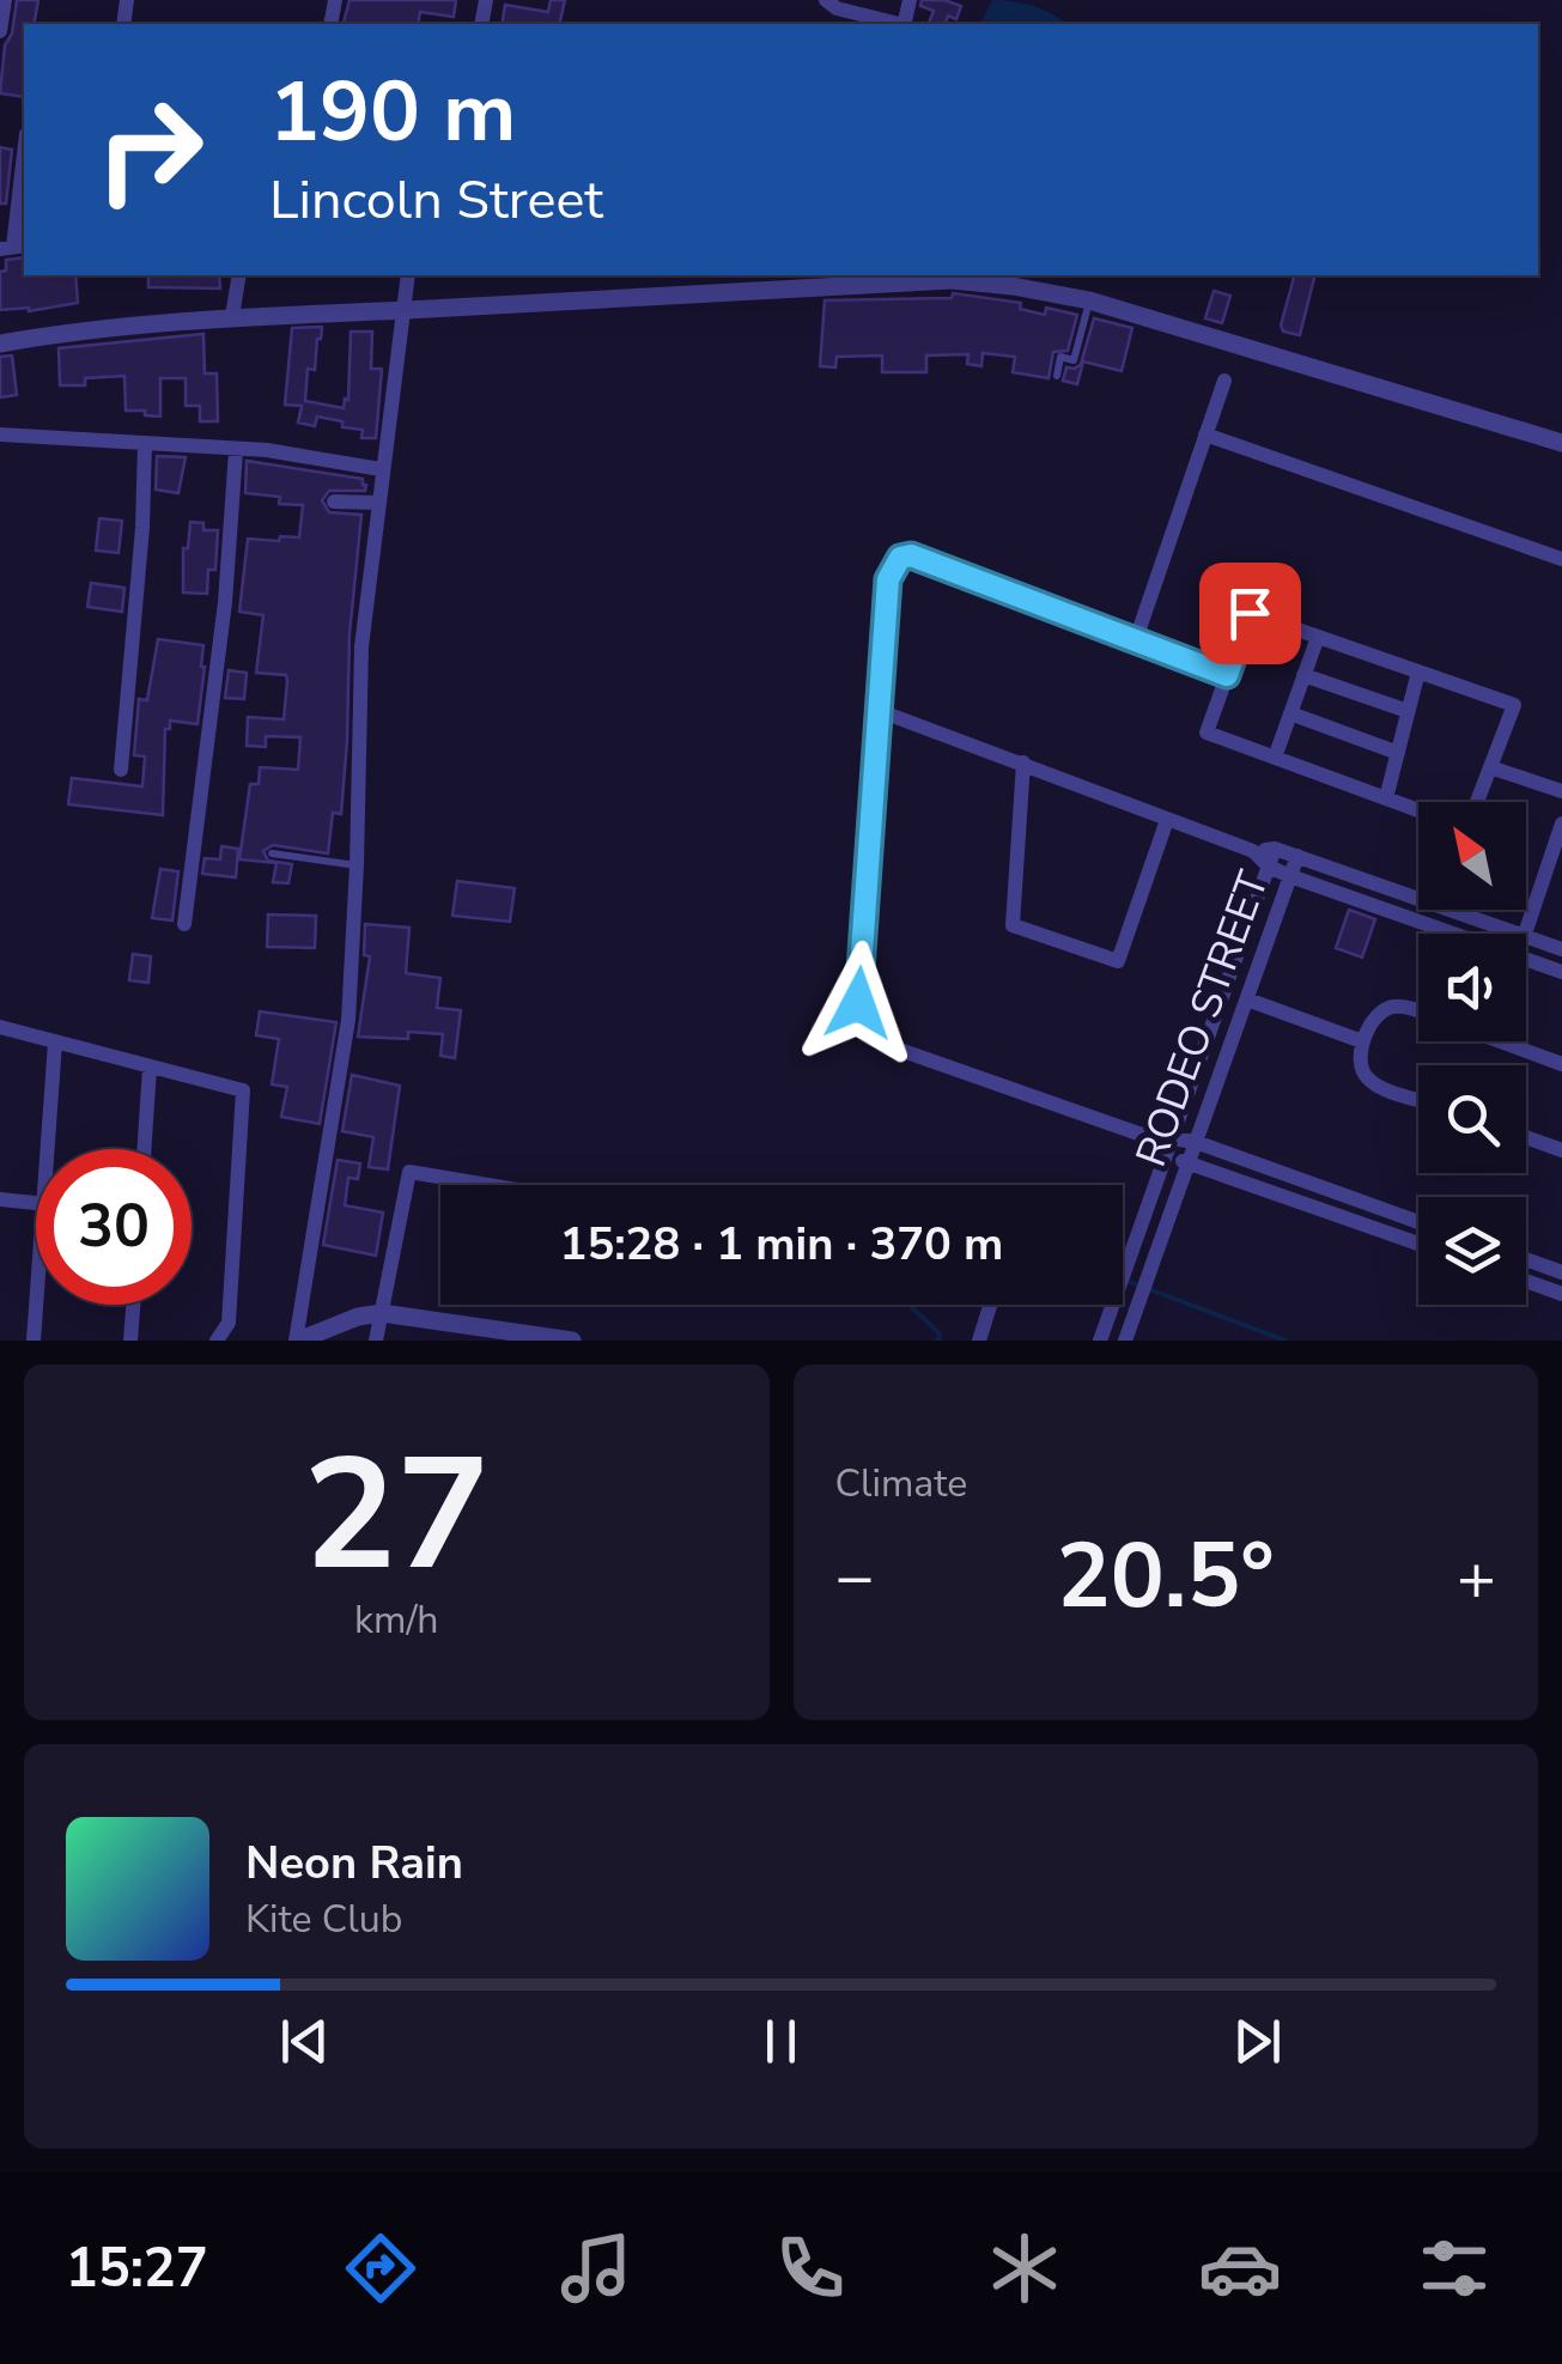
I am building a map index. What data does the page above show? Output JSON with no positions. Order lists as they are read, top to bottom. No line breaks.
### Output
{"streets":{"street":["RODEO STREET"]},"north":"top left","page":{"turn":["190 m","Lincoln Street"],"limit":"30","trip":"15:28 · 1 min · 370 m","tile":[["27","km/h"],"Climate"],"heat":["−","20.5°","+"],"song":["Neon Rain","Kite Club"],"tabs":"15:27"}}
